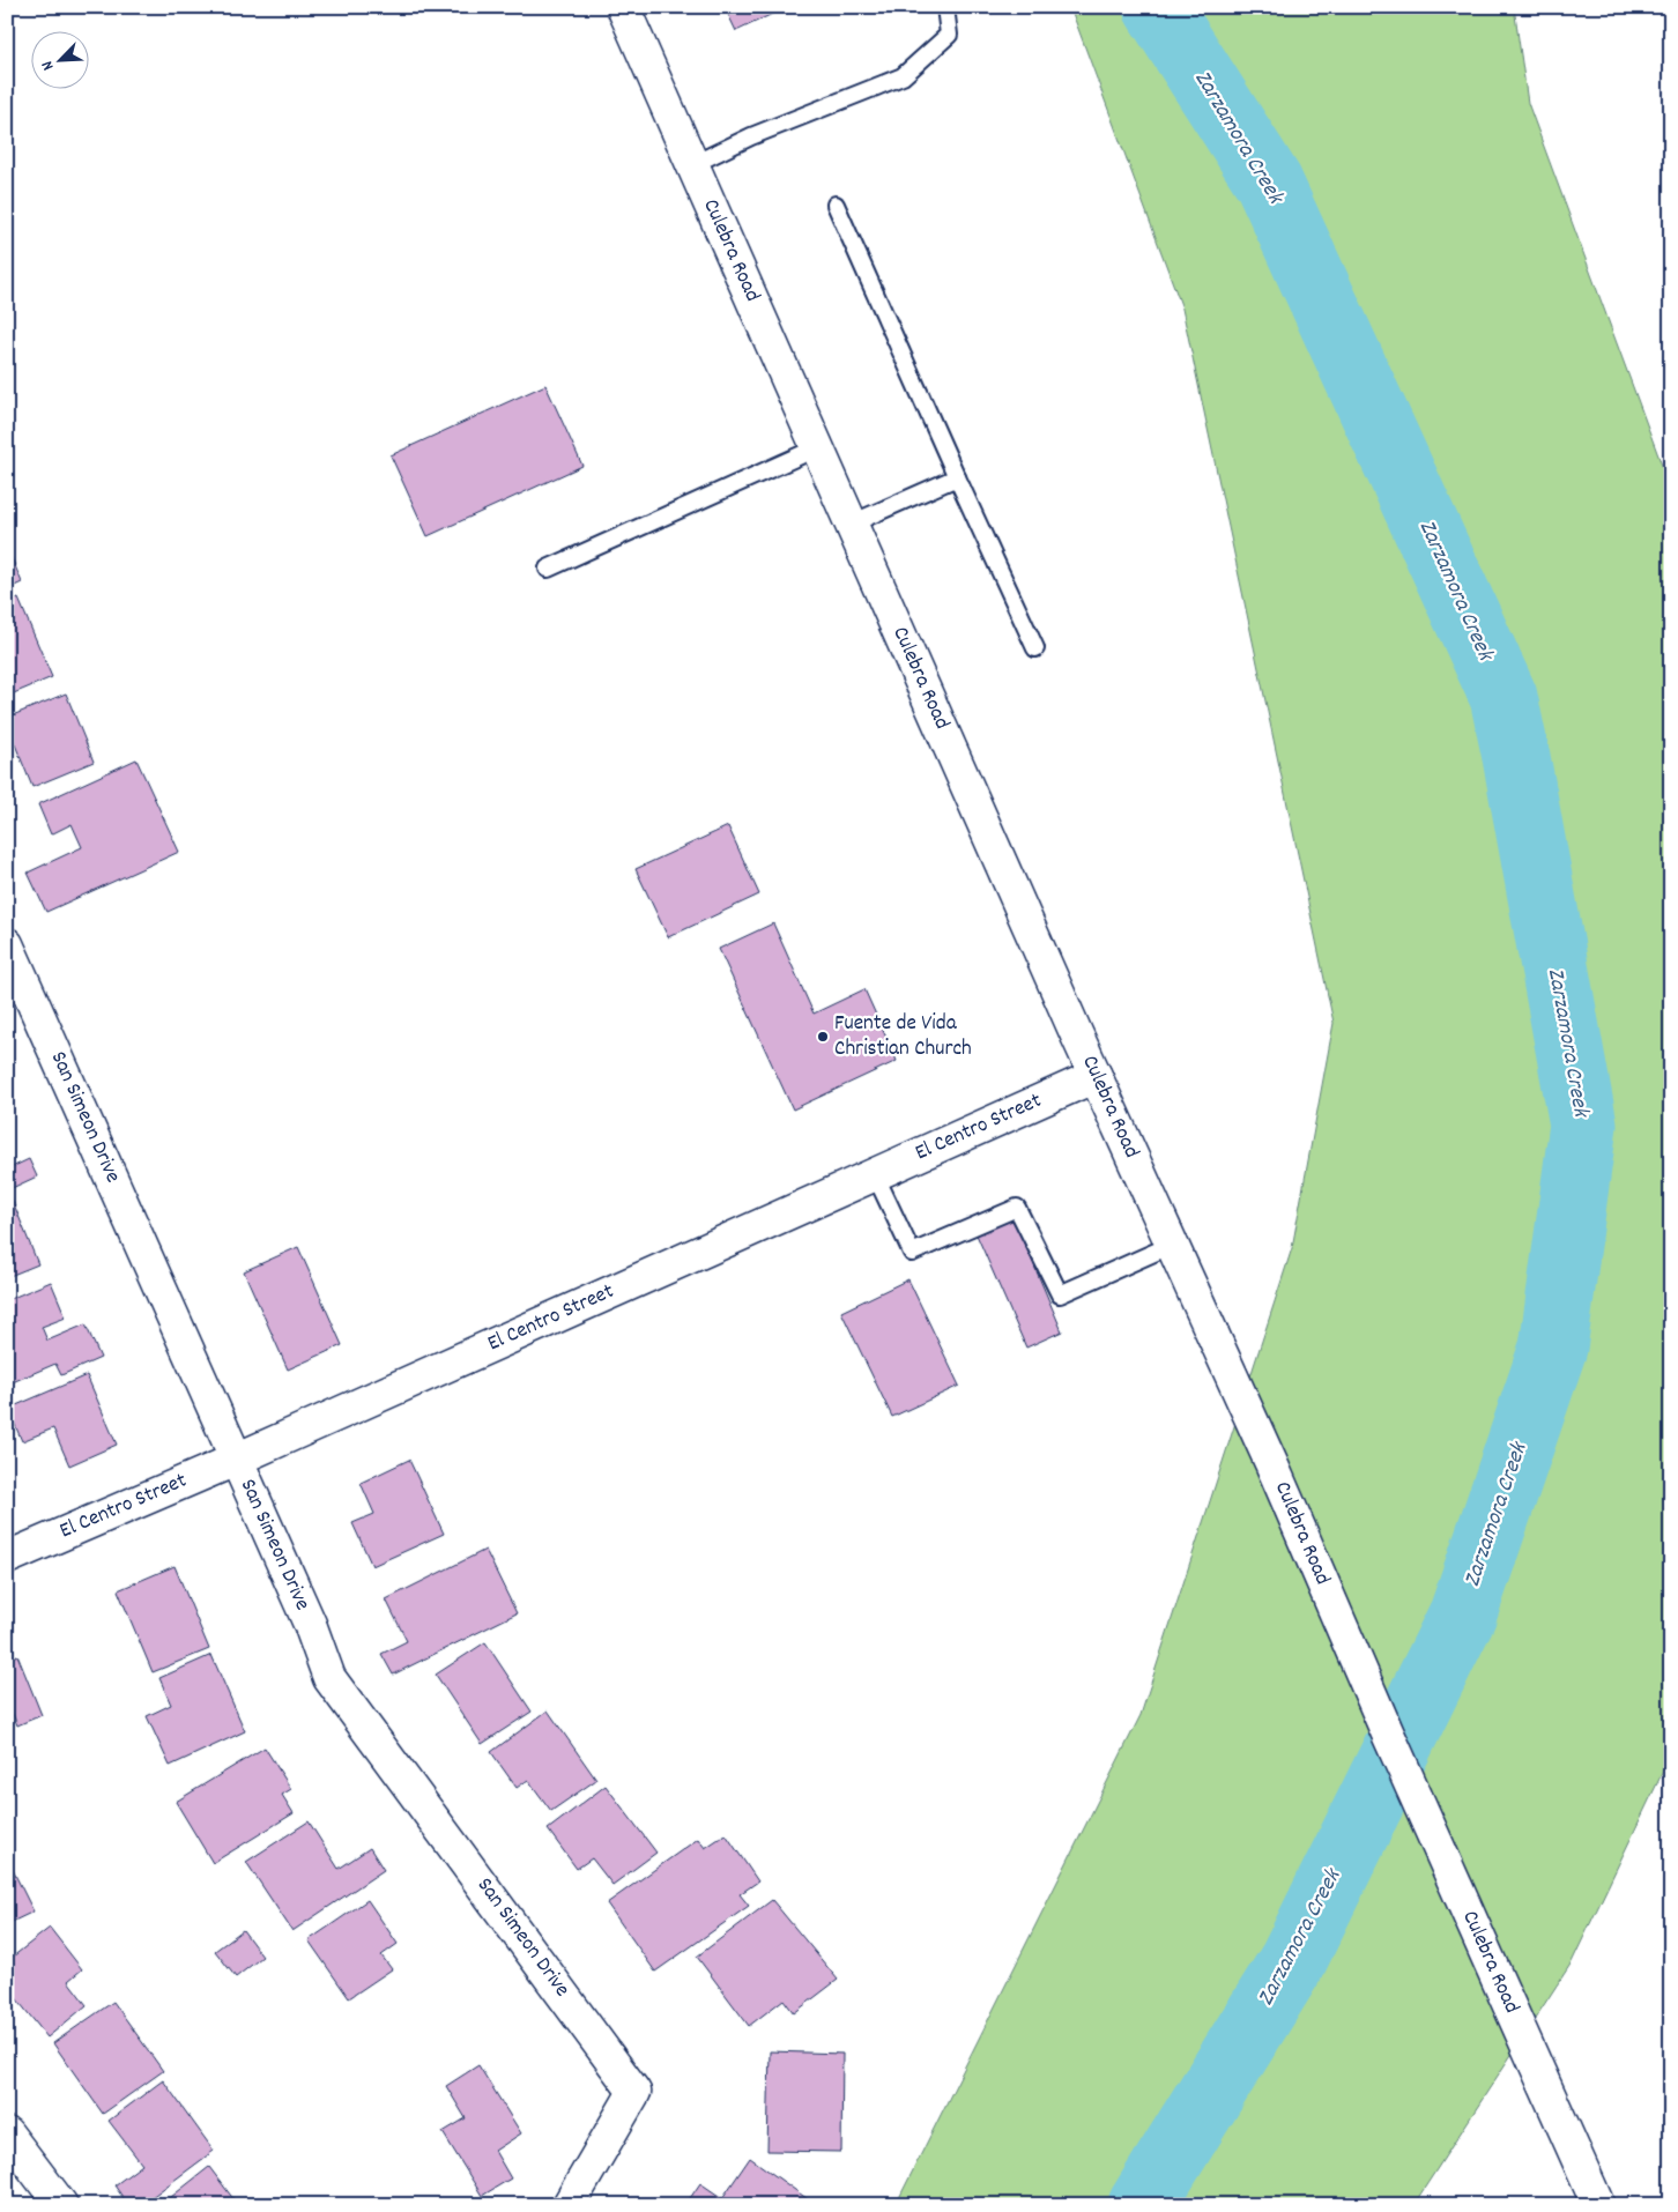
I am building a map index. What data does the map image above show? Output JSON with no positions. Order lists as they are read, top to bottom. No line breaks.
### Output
{"streets":{"street":["Culebra Road","San Simeon Drive","El Centro Street"]},"crossings":[["Culebra Road","El Centro Street"],["San Simeon Drive","El Centro Street"]],"water":["Zarzamora Creek"],"places":["Fuente de Vida Christian Church"],"north":"bottom left"}
